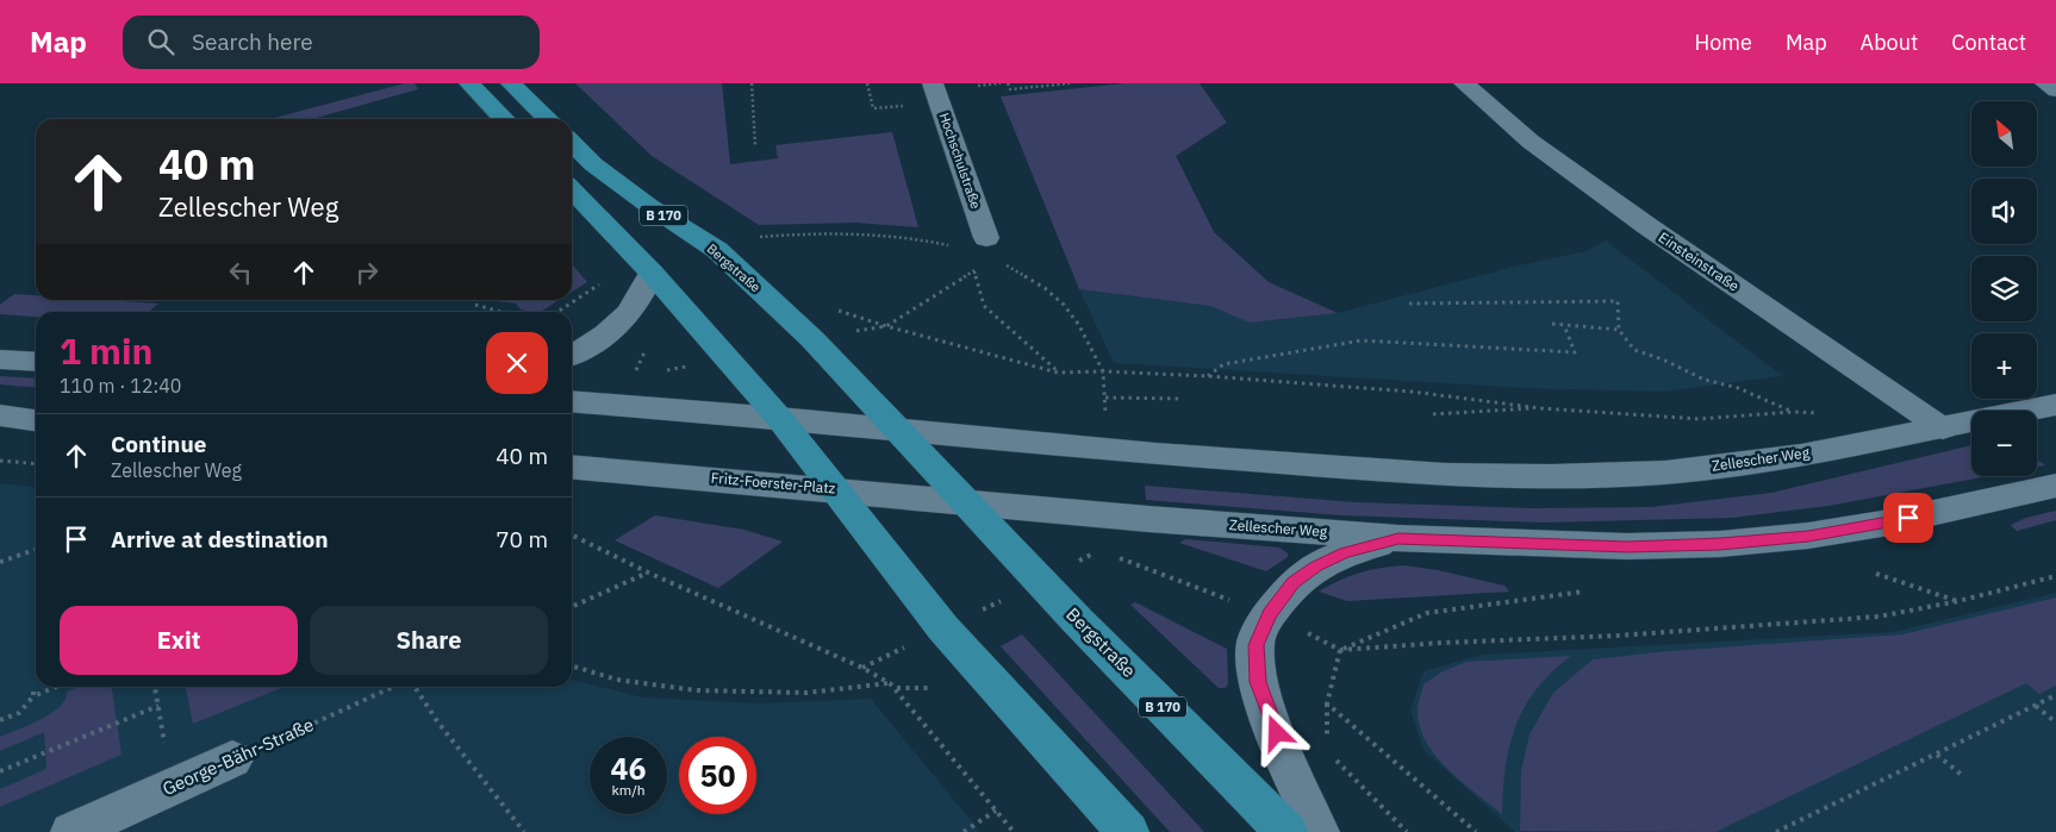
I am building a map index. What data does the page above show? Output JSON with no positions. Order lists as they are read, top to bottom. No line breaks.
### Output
{"streets":{"main road":["Hochschulstraße","B 170","Einsteinstraße","Bergstraße","Zellescher Weg","Fritz-Foerster-Platz","George-Bähr-Straße"]},"crossings":[["B 170","Bergstraße"],["B 170","Zellescher Weg"],["B 170","Fritz-Foerster-Platz"],["Einsteinstraße","Zellescher Weg"],["Bergstraße","Zellescher Weg"],["Bergstraße","Fritz-Foerster-Platz"],["Zellescher Weg","Fritz-Foerster-Platz"]],"north":"top left","page":{"header":"Map","search":"Search here","nav":["Home","Map","About","Contact"],"map_buttons":["+","−"],"turn":["40 m","Zellescher Weg"],"heading":["1 min","110 m · 12:40"],"list":[{"name":"Continue","note":"Zellescher Weg","value":"40 m"},{"name":"Arrive at destination","value":"70 m"}],"buttons":["Exit","Share"],"speed":"46 km/h","limit":"50"}}
